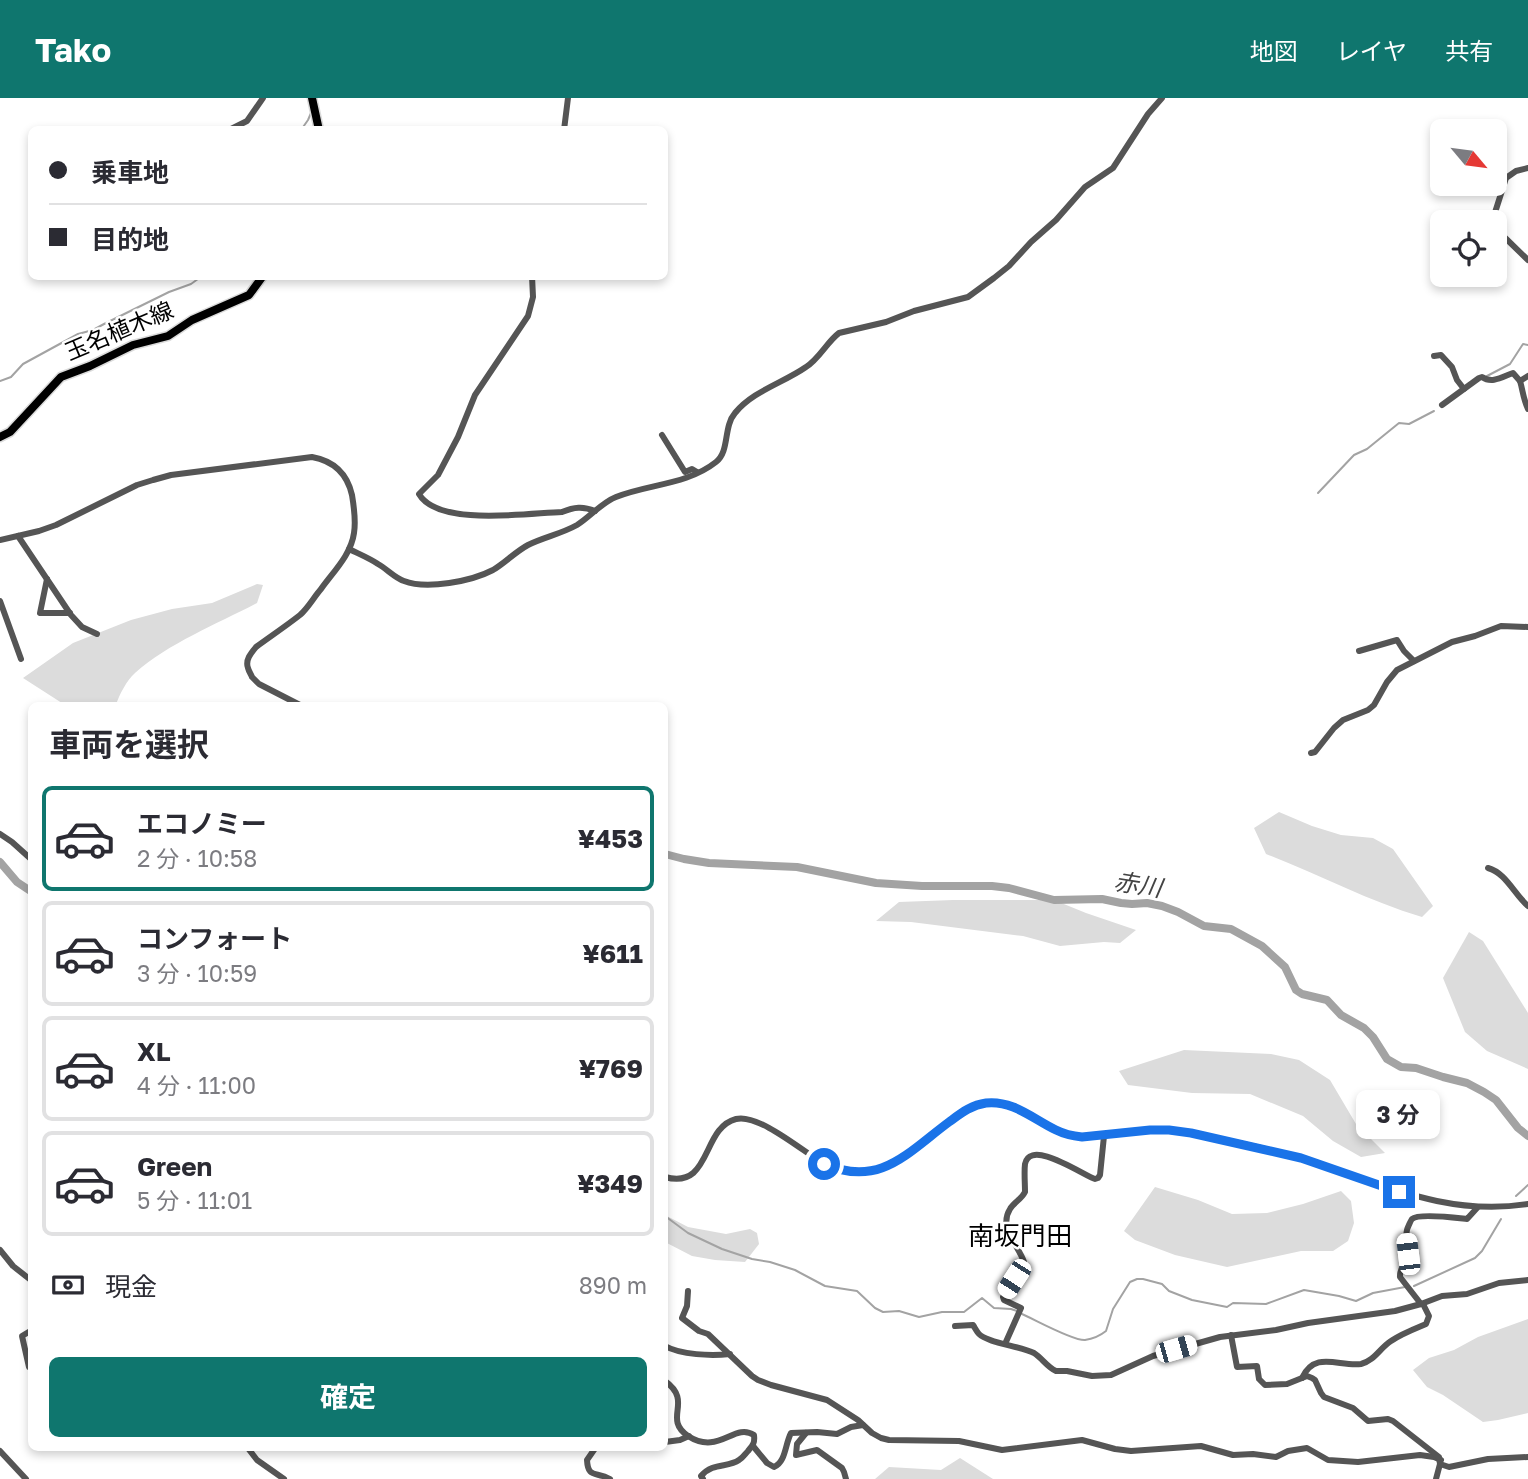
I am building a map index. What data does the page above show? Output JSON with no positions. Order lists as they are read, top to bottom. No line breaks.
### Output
{"streets":{"main road":["玉名植木線"]},"districts":["南坂門田"],"water":["赤川"],"north":"bottom right","page":{"header":"Tako","nav":["地図","レイヤ","共有"],"banner":["乗車地","目的地"],"heading":"車両を選択","list":[{"name":"エコノミー","note":"2 分 · 10:58","value":"¥453"},{"name":"コンフォート","note":"3 分 · 10:59","value":"¥611"},{"name":"XL","note":"4 分 · 11:00","value":"¥769"},{"name":"Green","note":"5 分 · 11:01","value":"¥349"}],"bubble":"3 分","pay":["現金","890 m"],"buttons":"確定"}}
